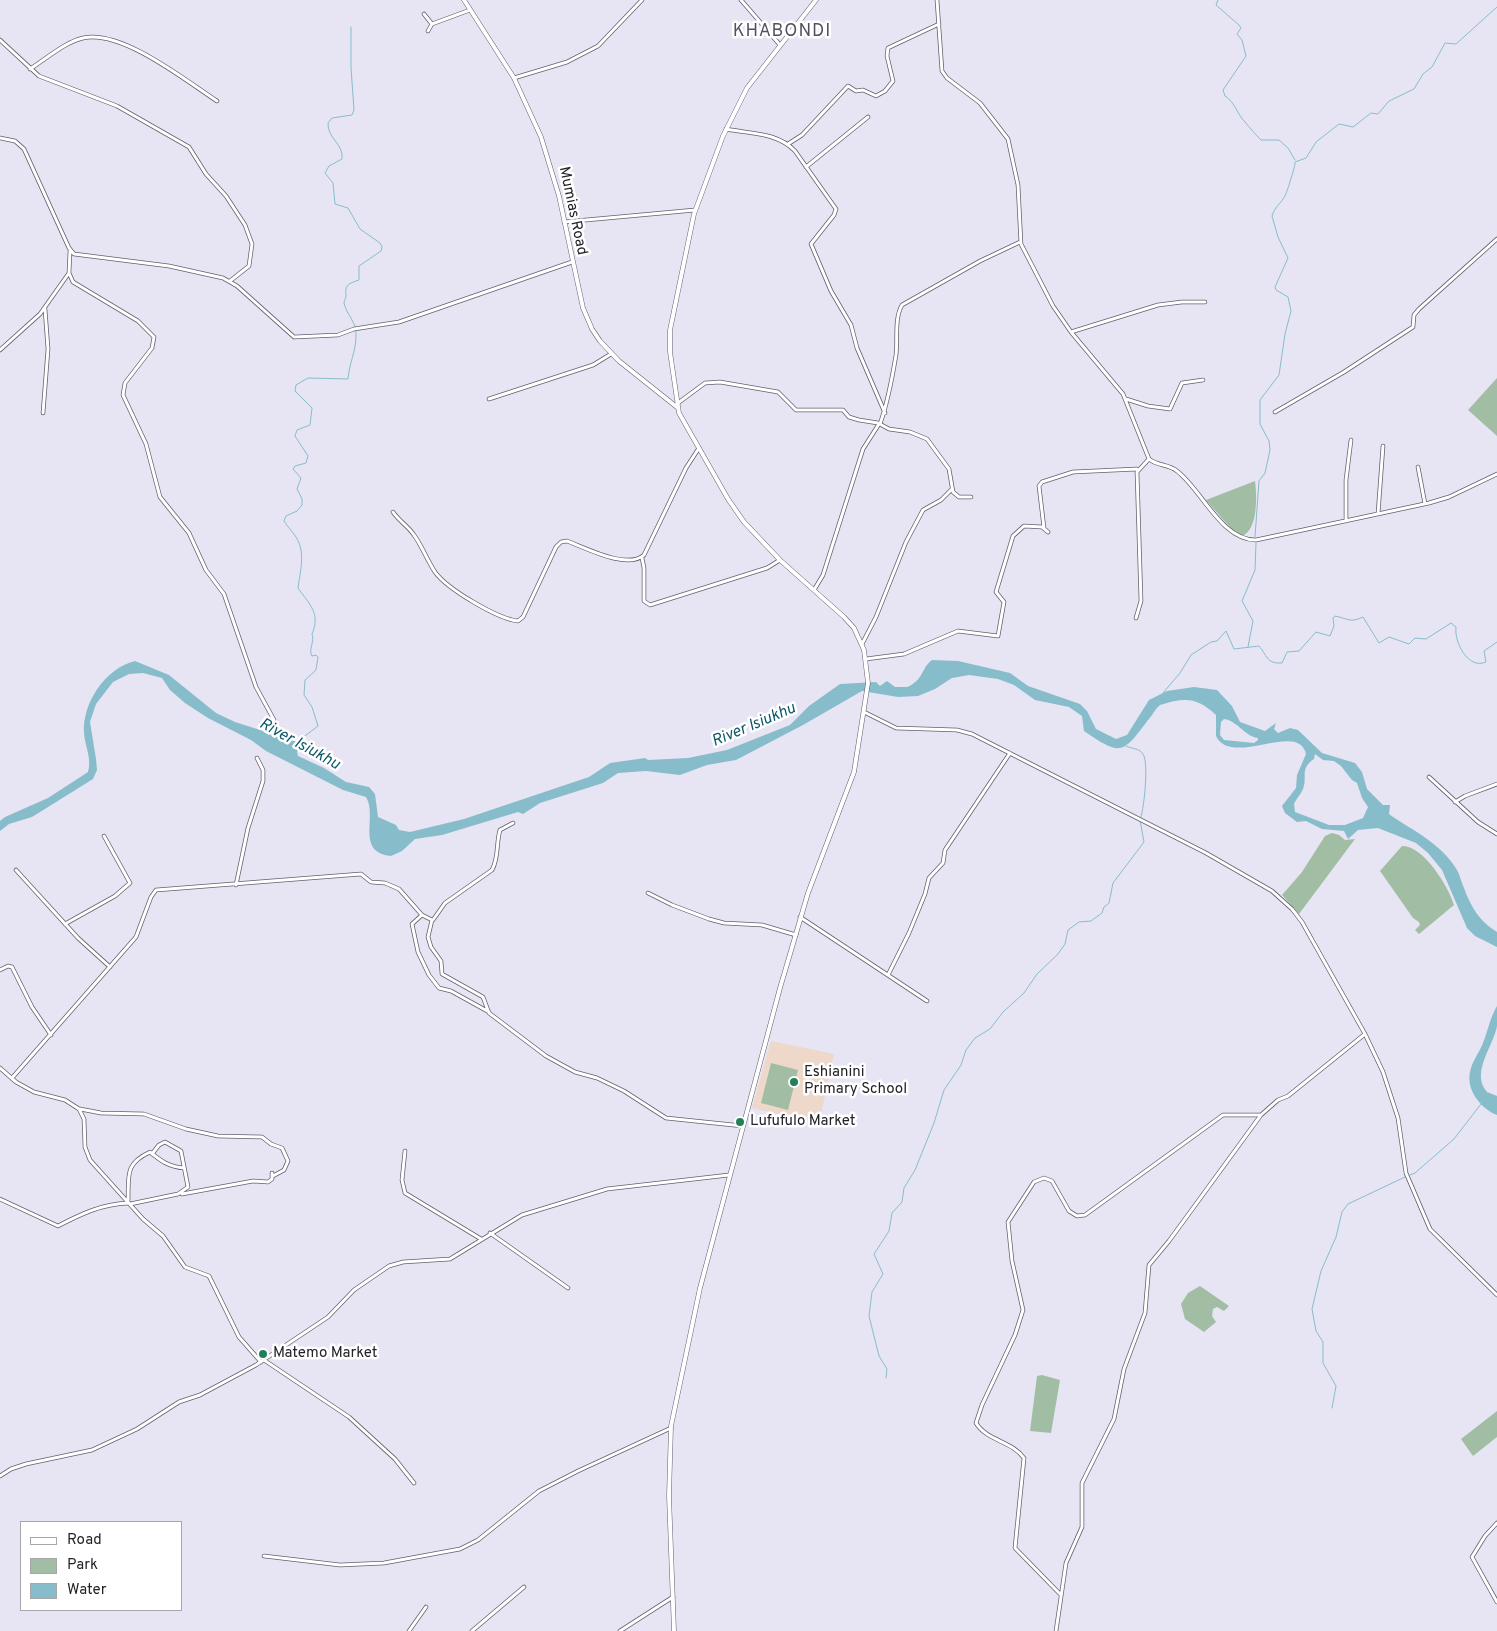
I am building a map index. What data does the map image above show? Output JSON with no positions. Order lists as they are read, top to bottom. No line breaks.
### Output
{"streets":{"street":["Mumias Road"]},"districts":["KHABONDI"],"water":["River Isiukhu"],"places":["Eshianini Primary School","Lufufulo Market","Matemo Market"],"legend":["Road","Park","Water"]}
